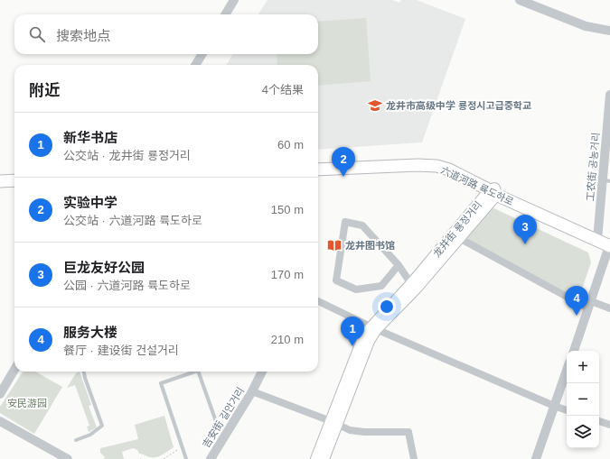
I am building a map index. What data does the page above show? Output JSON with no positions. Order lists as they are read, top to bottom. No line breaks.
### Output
{"streets":{"highway":["六道河路 륙도하로"],"main road":["龙井街 룡정거리"],"street":["工农街 공농거리","吉安街 길안거리"]},"crossings":[["工农街 공농거리","六道河路 륙도하로"],["六道河路 륙도하로","龙井街 룡정거리"]],"parks":["安民游园"],"places":{"school or university":["龙井市高级中学 룡정시고급중학교"],"library":["龙井图书馆"]},"page":{"search":"搜索地点","heading":["附近","4个结果"],"list":[{"mark":"1","name":"新华书店","note":"公交站 · 龙井街 룡정거리","value":"60 m"},{"mark":"2","name":"实验中学","note":"公交站 · 六道河路 륙도하로","value":"150 m"},{"mark":"3","name":"巨龙友好公园","note":"公园 · 六道河路 륙도하로","value":"170 m"},{"mark":"4","name":"服务大楼","note":"餐厅 · 建设街 건설거리","value":"210 m"}],"pins":["2","3","4","1"],"map_buttons":["+","−"]}}
